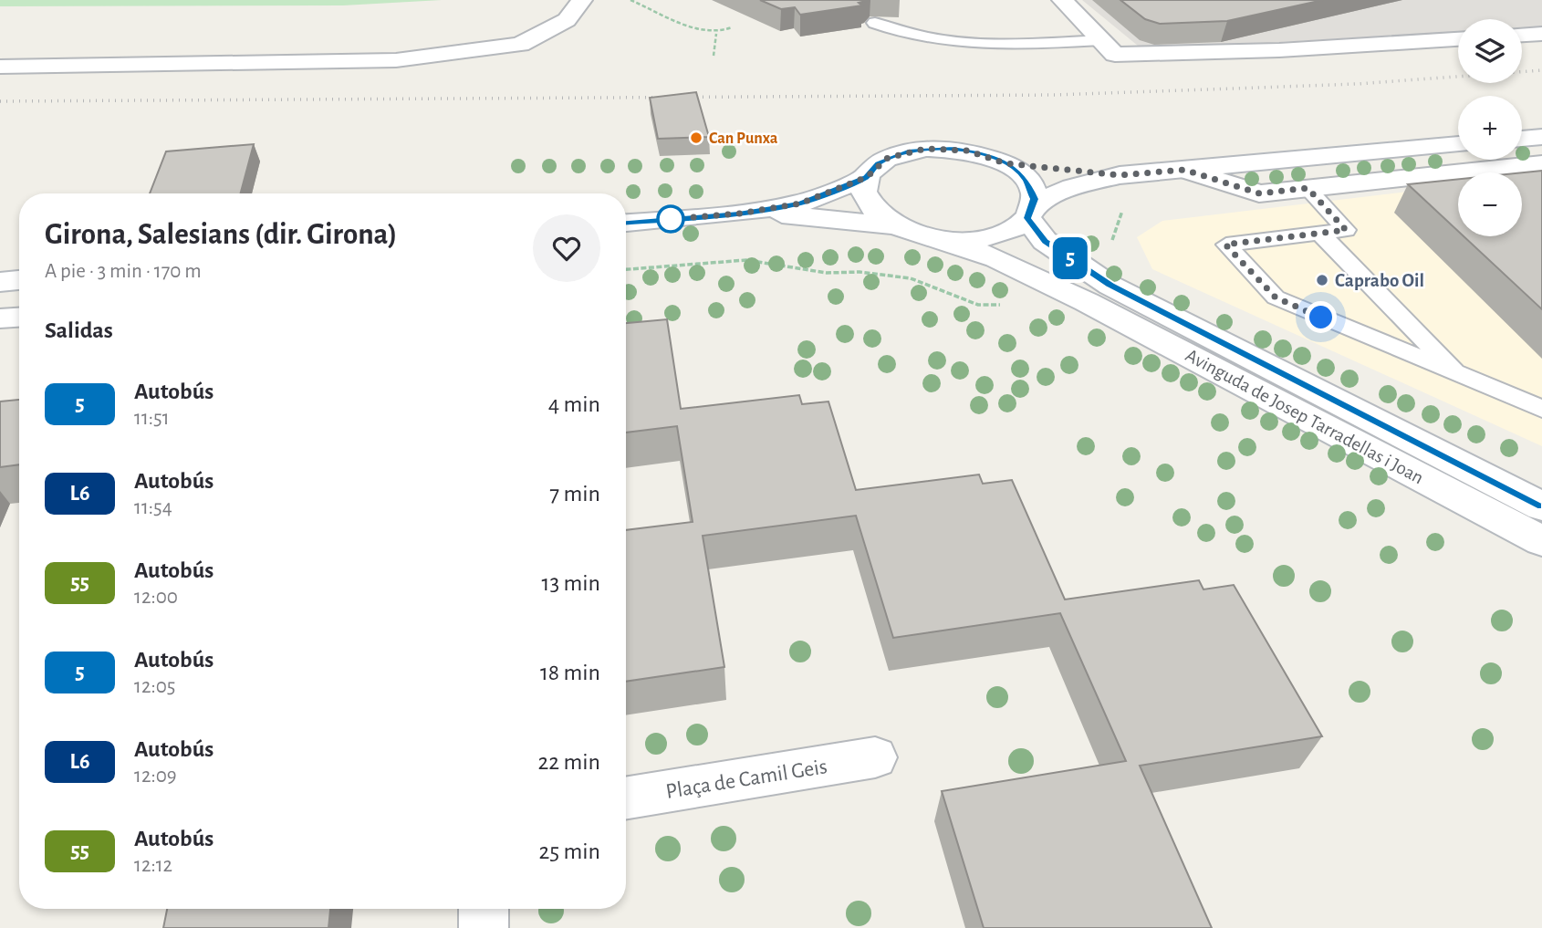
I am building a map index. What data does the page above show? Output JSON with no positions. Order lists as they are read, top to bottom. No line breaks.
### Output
{"streets":{"street":["Avinguda de Josep Tarradellas i Joan","Plaça de Camil Geis"]},"places":["Can Punxa","Caprabo Oil"],"lines":["bus line 5"],"page":{"on_map":"5","map_buttons":["+","−"],"heading":[["Girona, Salesians (dir. Girona)","A pie · 3 min · 170 m"],"Salidas"],"list":[{"mark":"5","name":"Autobús","note":"11:51","value":"4 min"},{"mark":"L6","name":"Autobús","note":"11:54","value":"7 min"},{"mark":"55","name":"Autobús","note":"12:00","value":"13 min"},{"mark":"5","name":"Autobús","note":"12:05","value":"18 min"},{"mark":"L6","name":"Autobús","note":"12:09","value":"22 min"},{"mark":"55","name":"Autobús","note":"12:12","value":"25 min"}]}}
